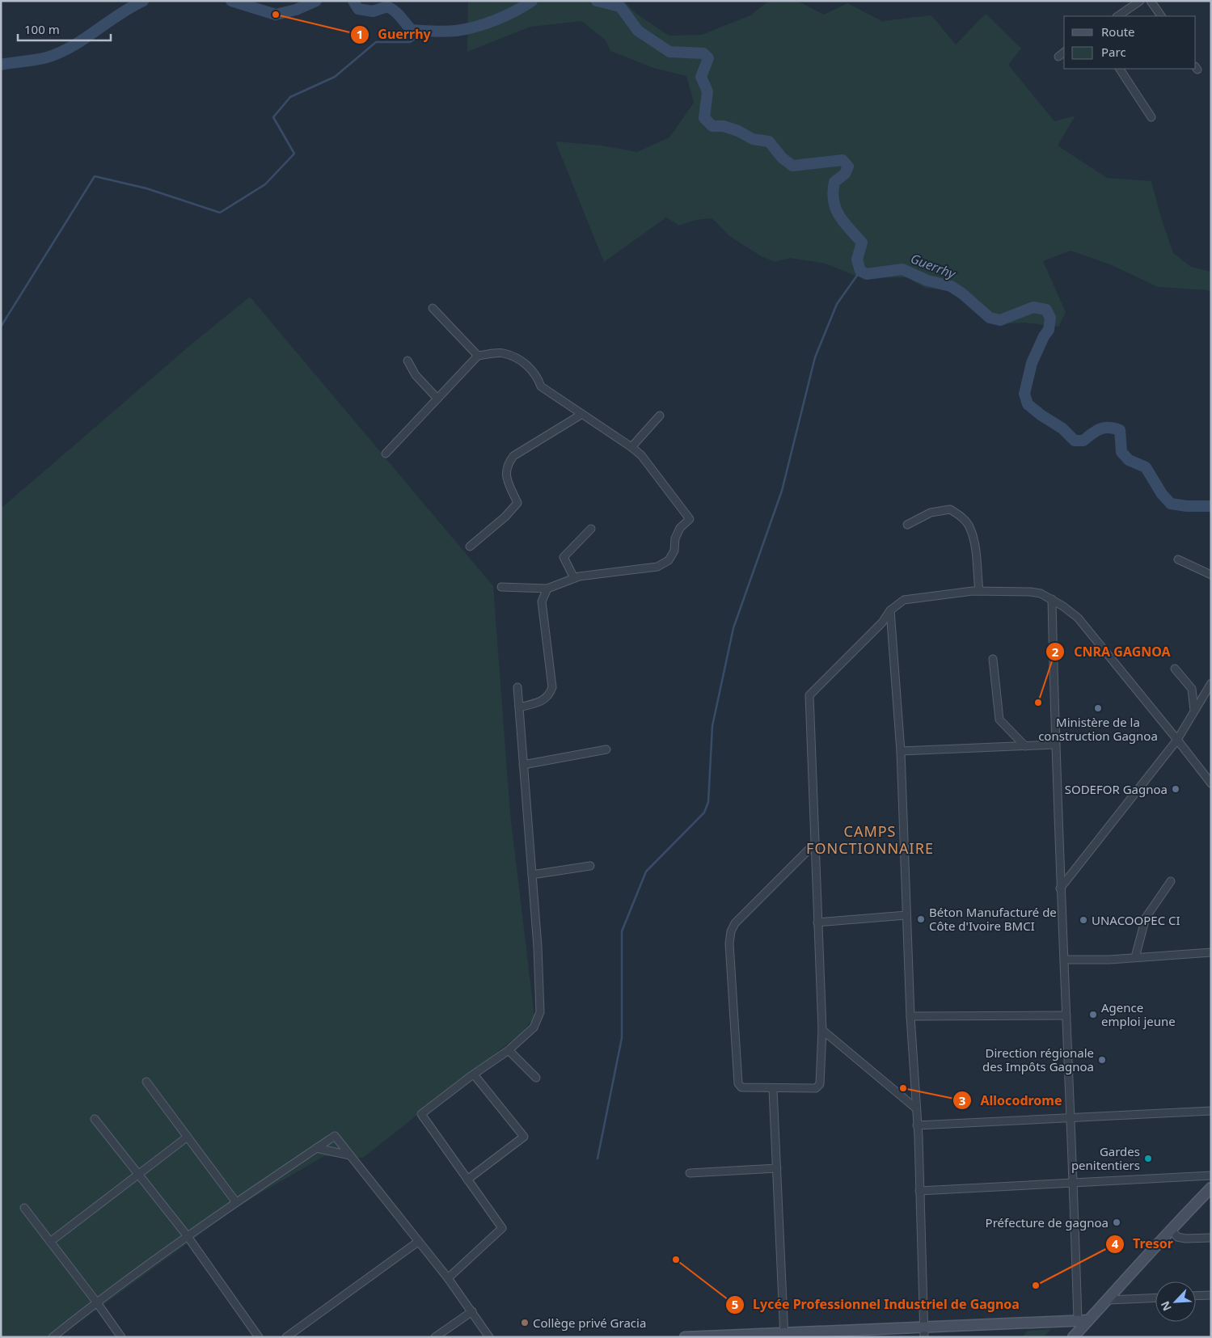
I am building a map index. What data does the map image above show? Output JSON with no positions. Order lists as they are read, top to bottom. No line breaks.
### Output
{"districts":["CAMPS FONCTIONNAIRE"],"water":["Guerrhy"],"places":["Guerrhy","CNRA GAGNOA","Ministère de la construction Gagnoa","SODEFOR Gagnoa","Béton Manufacturé de Côte d'Ivoire BMCI","UNACOOPEC CI","Agence emploi jeune","Direction régionale des Impôts Gagnoa","Allocodrome","Gardes penitentiers","Préfecture de gagnoa","Lycée Professionnel Industriel de Gagnoa","Tresor","Collège privé Gracia"],"legend":["Route","Parc"],"scale_bar":"100 m","north":"bottom left"}
